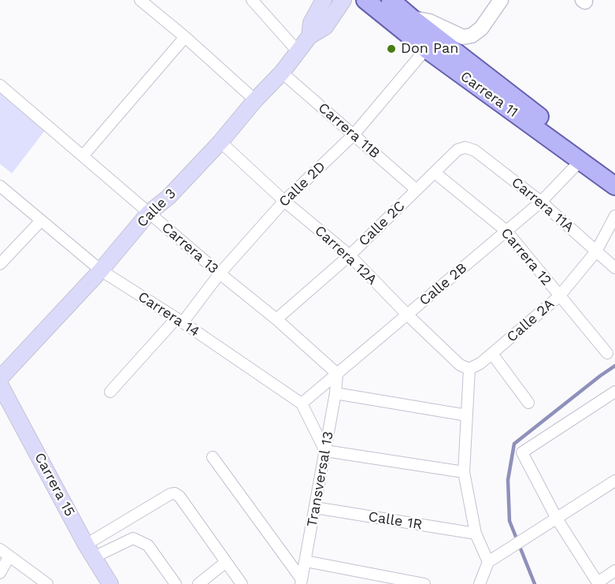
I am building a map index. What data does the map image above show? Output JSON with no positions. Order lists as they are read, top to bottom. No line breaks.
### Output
{"streets":{"main road":["Carrera 11","Calle 3","Carrera 15"],"street":["Carrera 11B","Calle 2D","Carrera 11A","Calle 2C","Carrera 13","Carrera 12A","Carrera 12","Calle 2B","Carrera 14","Calle 2A","Transversal 13","Calle 1R"]},"crossings":[["Carrera 11","Calle 2D"],["Carrera 11","Calle 2B"],["Carrera 11B","Calle 2D"],["Carrera 11B","Calle 3"],["Carrera 11B","Calle 2C"],["Calle 2D","Carrera 13"],["Calle 2D","Carrera 12A"],["Calle 2D","Carrera 14"],["Carrera 11A","Calle 2C"],["Carrera 11A","Calle 2B"],["Carrera 11A","Calle 2A"],["Calle 3","Carrera 13"],["Calle 3","Carrera 12A"],["Calle 3","Carrera 14"],["Calle 2C","Carrera 13"],["Calle 2C","Carrera 12A"],["Calle 2C","Carrera 12"],["Carrera 13","Calle 2B"],["Carrera 13","Transversal 13"],["Carrera 12A","Calle 2B"],["Carrera 12A","Calle 2A"],["Carrera 12","Calle 2B"],["Carrera 12","Calle 2A"],["Calle 2B","Carrera 14"],["Calle 2B","Transversal 13"],["Carrera 14","Transversal 13"],["Transversal 13","Calle 1R"]],"places":["Don Pan"]}
